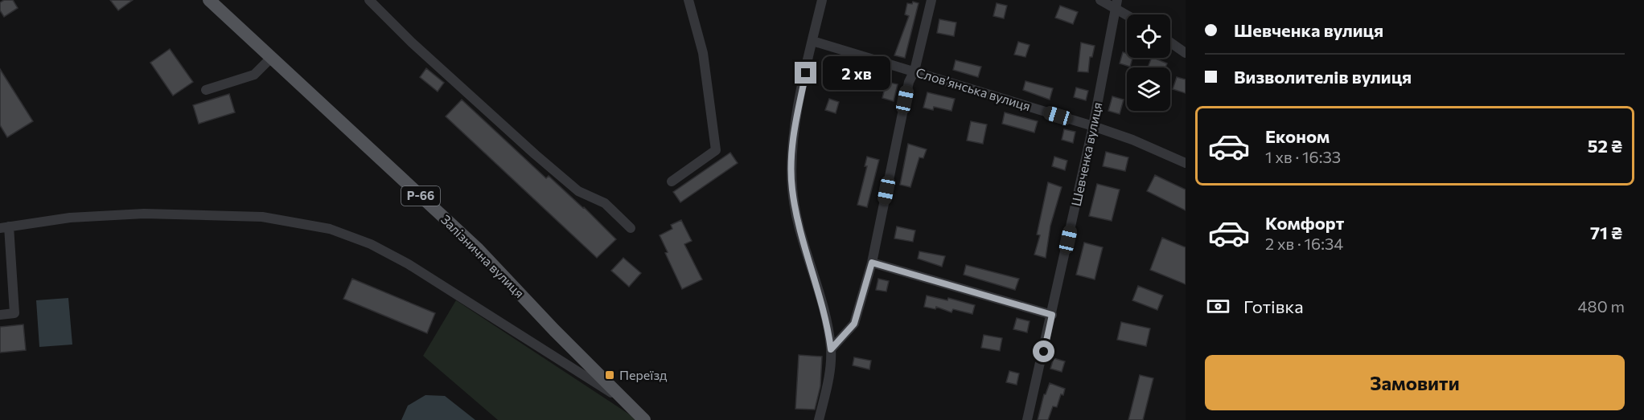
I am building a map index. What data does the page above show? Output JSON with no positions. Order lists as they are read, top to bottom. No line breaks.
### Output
{"streets":{"main road":["Р-66","Залізнична вулиця"],"street":["Слов’янська вулиця","Шевченка вулиця"]},"crossings":[["Слов’янська вулиця","Шевченка вулиця"]],"places":{"transit":["Переїзд"]},"page":{"banner":["Шевченка вулиця","Визволителів вулиця"],"bubble":"2 хв","list":[{"name":"Економ","note":"1 хв · 16:33","value":"52 ₴"},{"name":"Комфорт","note":"2 хв · 16:34","value":"71 ₴"}],"pay":["Готівка","480 m"],"buttons":"Замовити"}}
